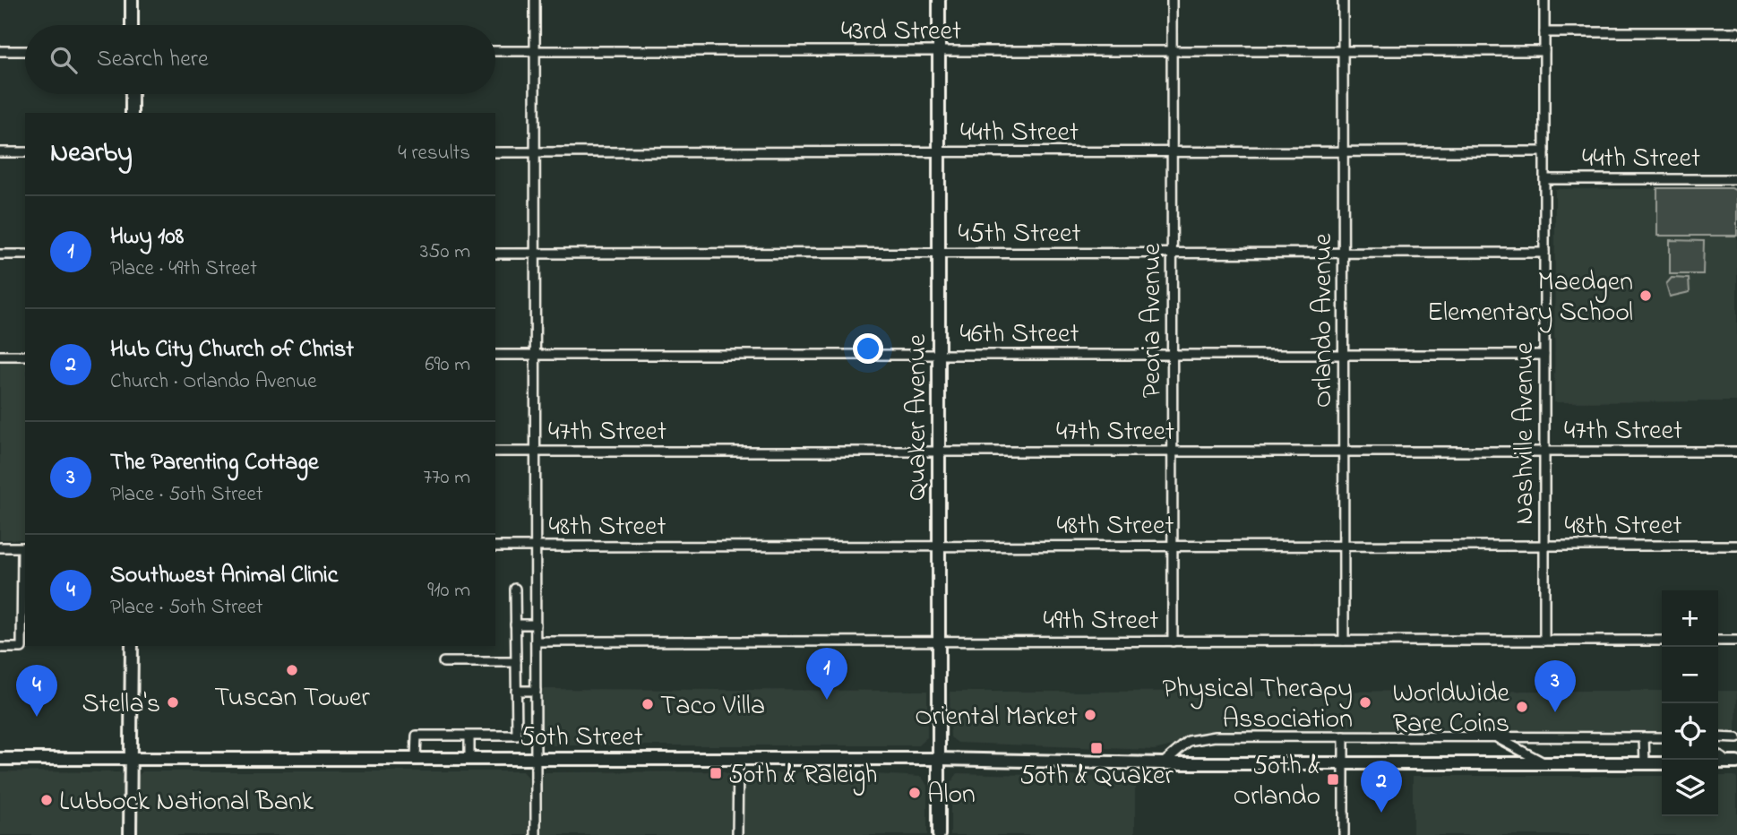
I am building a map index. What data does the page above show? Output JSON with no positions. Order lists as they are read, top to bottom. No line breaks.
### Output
{"streets":{"main road":["Quaker Avenue","50th Street"],"street":["43rd Street","44th Street","45th Street","Peoria Avenue","Orlando Avenue","46th Street","47th Street","Nashville Avenue","48th Street","49th Street"]},"crossings":[["43rd Street","Peoria Avenue"],["43rd Street","Orlando Avenue"],["43rd Street","Quaker Avenue"],["43rd Street","Nashville Avenue"],["44th Street","Peoria Avenue"],["44th Street","Orlando Avenue"],["44th Street","Quaker Avenue"],["44th Street","Nashville Avenue"],["45th Street","Peoria Avenue"],["45th Street","Orlando Avenue"],["45th Street","Quaker Avenue"],["45th Street","Nashville Avenue"],["Peoria Avenue","46th Street"],["Peoria Avenue","47th Street"],["Peoria Avenue","48th Street"],["Peoria Avenue","49th Street"],["Orlando Avenue","46th Street"],["Orlando Avenue","47th Street"],["Orlando Avenue","48th Street"],["Orlando Avenue","49th Street"],["46th Street","Quaker Avenue"],["46th Street","Nashville Avenue"],["Quaker Avenue","47th Street"],["Quaker Avenue","48th Street"],["Quaker Avenue","49th Street"],["Quaker Avenue","50th Street"],["47th Street","Nashville Avenue"],["Nashville Avenue","48th Street"],["Nashville Avenue","49th Street"]],"places":{"other":["Maedgen Elementary School","Tuscan Tower","Stella's","Physical Therapy Association","Taco Villa","WorldWide Rare Coins","Oriental Market","Alon","Lubbock National Bank"],"transit":["50th & Quaker","50th & Raleigh","50th & Orlando"]},"page":{"search":"Search here","heading":["Nearby","4 results"],"list":[{"mark":"1","name":"Hwy 108","note":"Place · 49th Street","value":"350 m"},{"mark":"2","name":"Hub City Church of Christ","note":"Church · Orlando Avenue","value":"690 m"},{"mark":"3","name":"The Parenting Cottage","note":"Place · 50th Street","value":"770 m"},{"mark":"4","name":"Southwest Animal Clinic","note":"Place · 50th Street","value":"910 m"}],"map_buttons":["+","−"],"pins":["1","3","4","2"]}}
